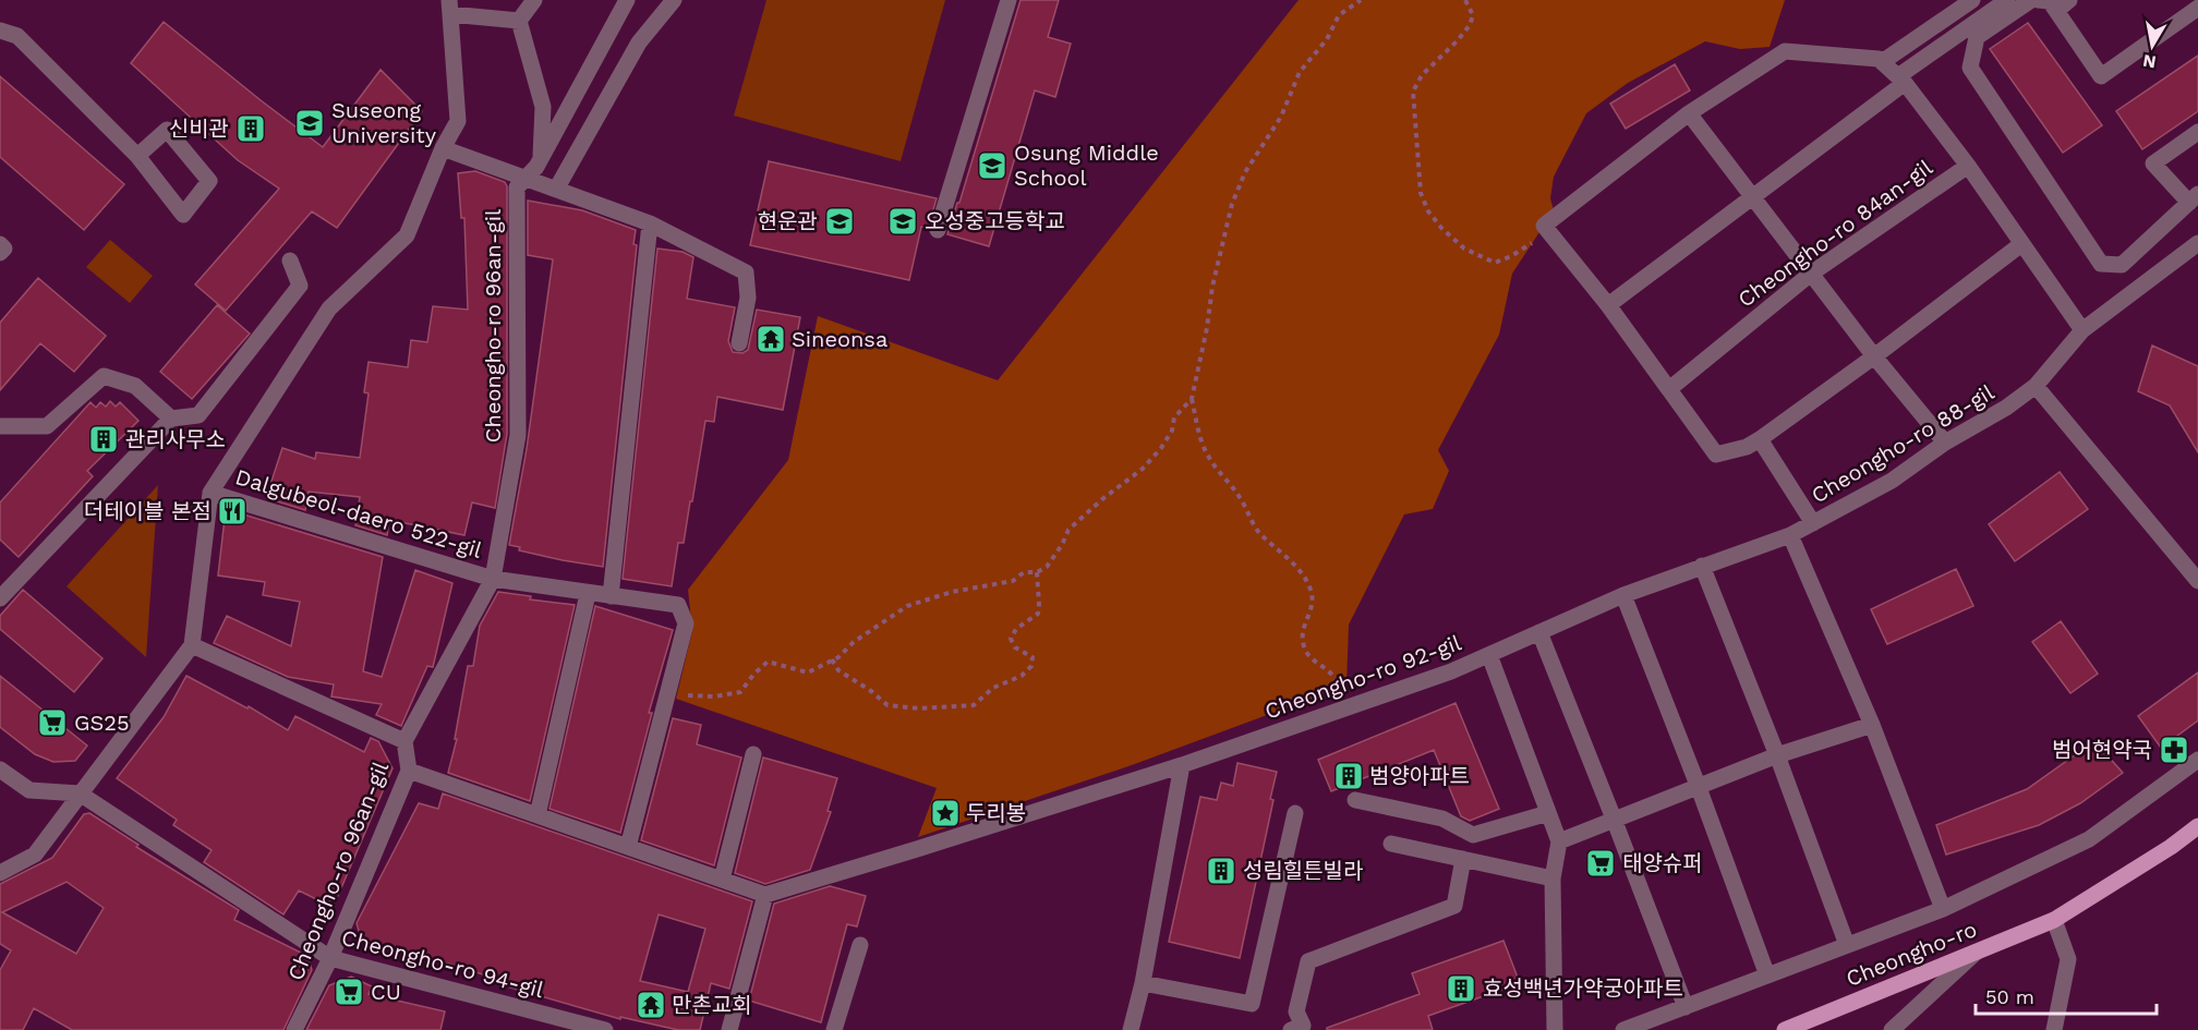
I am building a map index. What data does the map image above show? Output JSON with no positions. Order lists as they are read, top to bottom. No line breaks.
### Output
{"streets":{"main road":["Cheongho-ro"],"street":["Cheongho-ro 84an-gil","Cheongho-ro 96an-gil","Cheongho-ro 88-gil","Dalgubeol-daero 522-gil","Cheongho-ro 92-gil","Cheongho-ro 94-gil"]},"crossings":[["Cheongho-ro 84an-gil","Cheongho-ro 88-gil"],["Cheongho-ro 96an-gil","Dalgubeol-daero 522-gil"],["Cheongho-ro 96an-gil","Cheongho-ro 94-gil"],["Cheongho-ro 88-gil","Cheongho-ro 92-gil"],["Dalgubeol-daero 522-gil","Cheongho-ro 94-gil"]],"places":{"school or university":["Suseong University","Osung Middle School","현운관","오성중고등학교"],"building":["신비관","관리사무소","범양아파트","성림힐튼빌라","효성백년가약궁아파트"],"temple":["Sineonsa","만촌교회"],"restaurant":["더테이블 본점"],"supermarket":["GS25","태양슈퍼","CU"],"pharmacy":["범어현약국"],"place":["두리봉"]},"scale_bar":"50 m","north":"bottom"}
